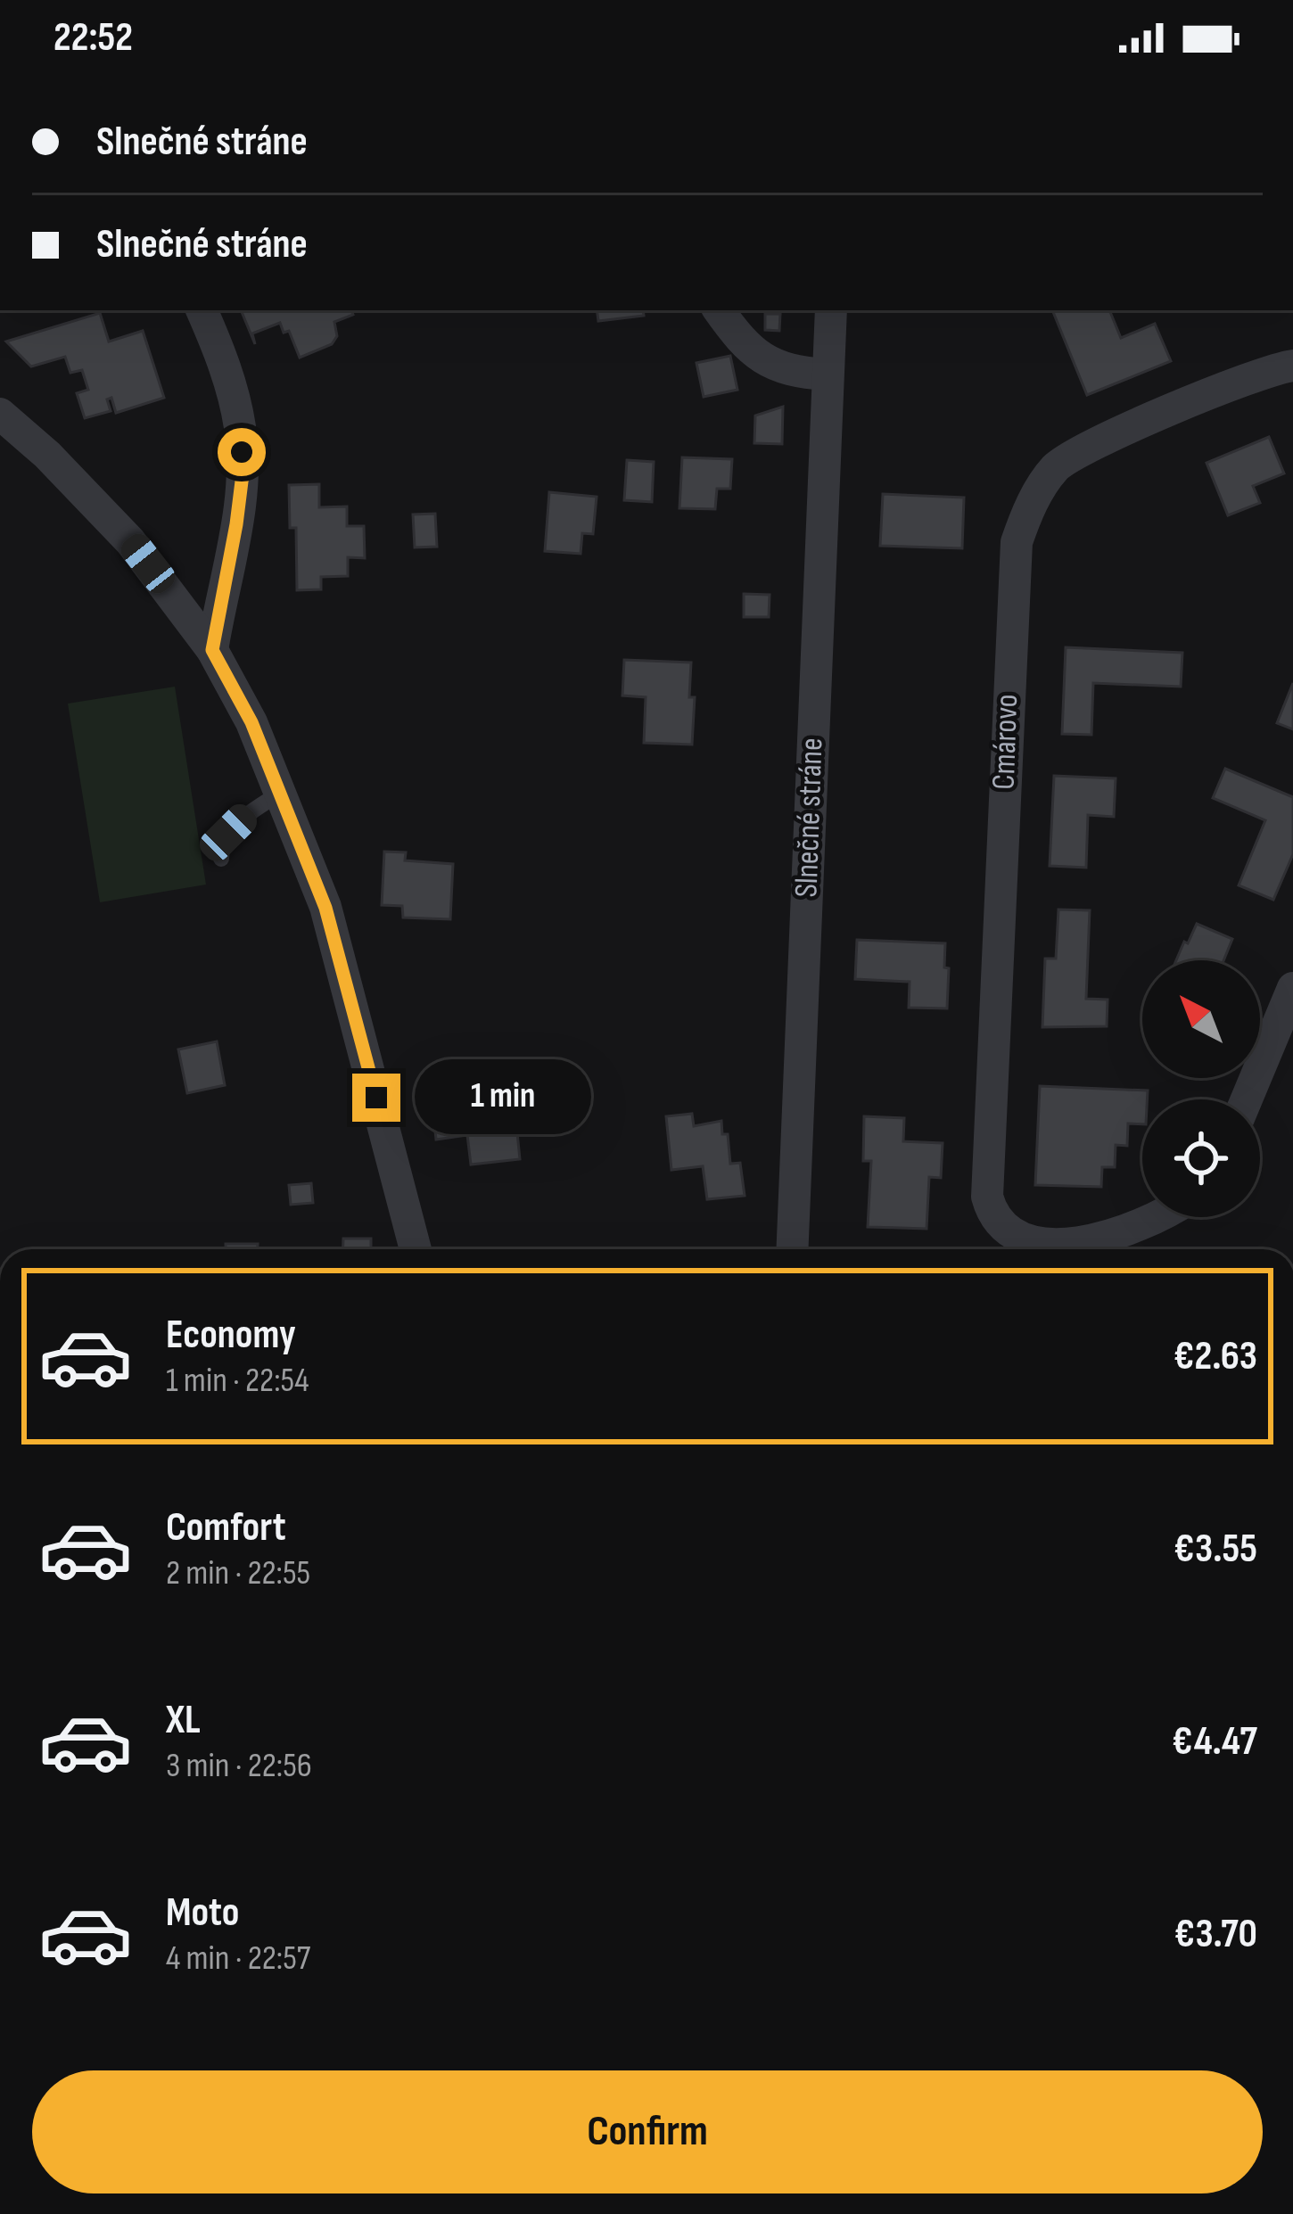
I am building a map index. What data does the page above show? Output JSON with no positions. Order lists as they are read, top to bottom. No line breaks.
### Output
{"streets":{"street":["Cmárovo","Slnečné stráne"]},"north":"top left","page":{"status":"22:52","banner":["Slnečné stráne","Slnečné stráne"],"bubble":"1 min","list":[{"name":"Economy","note":"1 min · 22:54","value":"€2.63"},{"name":"Comfort","note":"2 min · 22:55","value":"€3.55"},{"name":"XL","note":"3 min · 22:56","value":"€4.47"},{"name":"Moto","note":"4 min · 22:57","value":"€3.70"}],"buttons":"Confirm"}}
